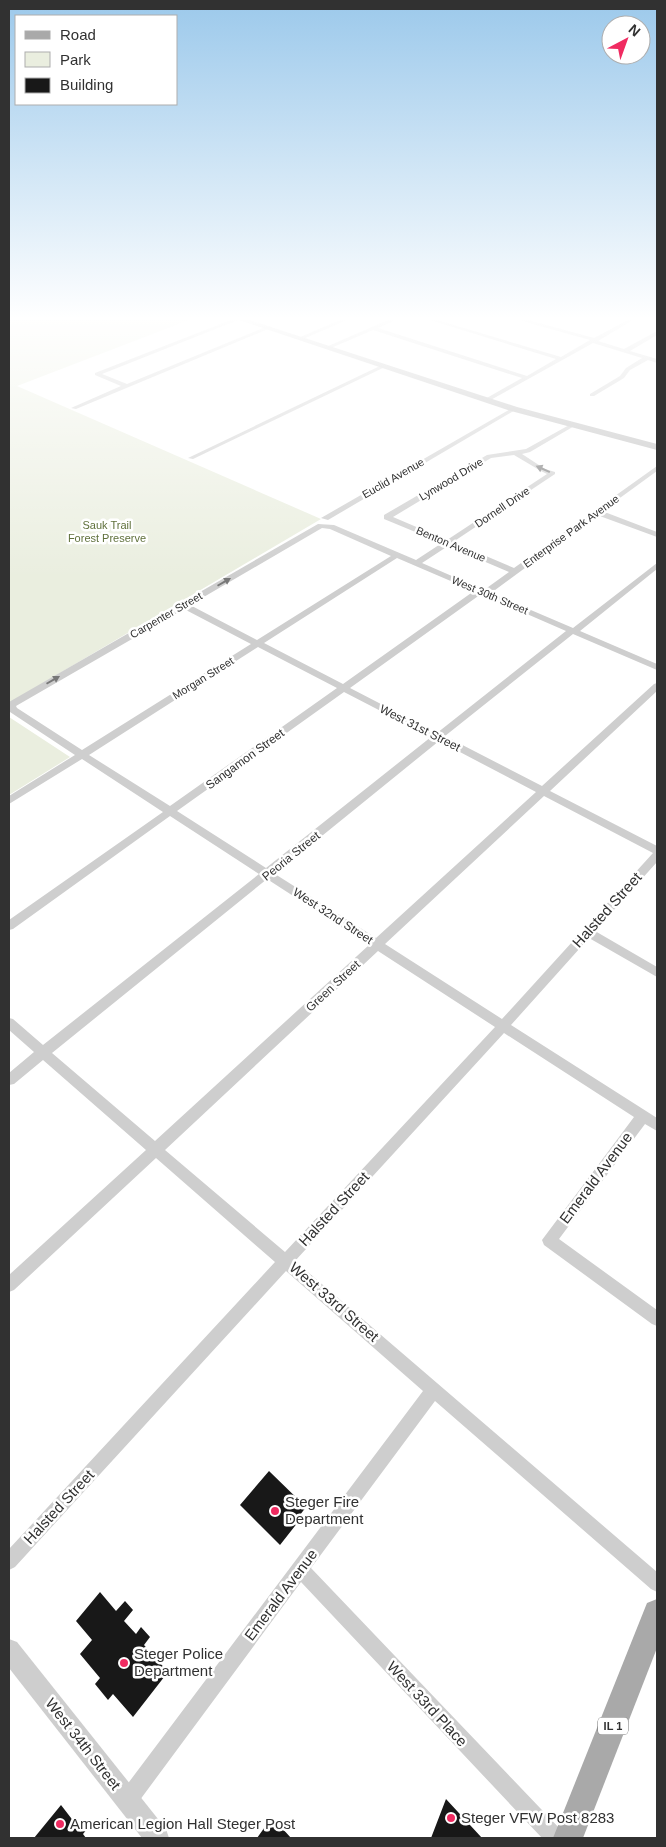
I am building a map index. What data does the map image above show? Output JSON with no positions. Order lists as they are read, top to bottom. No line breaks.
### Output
{"streets":{"main road":["IL 1"],"street":["Euclid Avenue","Lynwood Drive","Dornell Drive","Enterprise Park Avenue","Benton Avenue","West 30th Street","Carpenter Street","Morgan Street","West 31st Street","Sangamon Street","Peoria Street","Halsted Street","West 32nd Street","Green Street","Emerald Avenue","West 33rd Street","West 33rd Place","West 34th Street"]},"crossings":[["Euclid Avenue","West 30th Street"],["Euclid Avenue","Carpenter Street"],["Lynwood Drive","Dornell Drive"],["Lynwood Drive","Benton Avenue"],["Dornell Drive","Benton Avenue"],["Dornell Drive","West 30th Street"],["Enterprise Park Avenue","Benton Avenue"],["Enterprise Park Avenue","West 30th Street"],["Enterprise Park Avenue","Sangamon Street"],["West 30th Street","Carpenter Street"],["West 30th Street","Morgan Street"],["West 30th Street","Sangamon Street"],["West 30th Street","Peoria Street"],["Carpenter Street","West 31st Street"],["Carpenter Street","West 32nd Street"],["Morgan Street","West 31st Street"],["Morgan Street","West 32nd Street"],["West 31st Street","Sangamon Street"],["West 31st Street","Peoria Street"],["West 31st Street","Green Street"],["Sangamon Street","West 32nd Street"],["Peoria Street","West 32nd Street"],["Peoria Street","West 33rd Street"],["Halsted Street","West 32nd Street"],["Halsted Street","West 33rd Street"],["West 32nd Street","Green Street"],["West 32nd Street","Emerald Avenue"],["Green Street","West 33rd Street"],["Emerald Avenue","West 33rd Street"],["Emerald Avenue","West 33rd Place"],["Emerald Avenue","West 34th Street"]],"one_way":["Carpenter Street"],"parks":["Sauk Trail Forest Preserve"],"places":["Steger Fire Department","Steger Police Department","Steger VFW Post 8283","American Legion Hall Steger Post"],"legend":["Road","Park","Building"],"north":"top right"}
